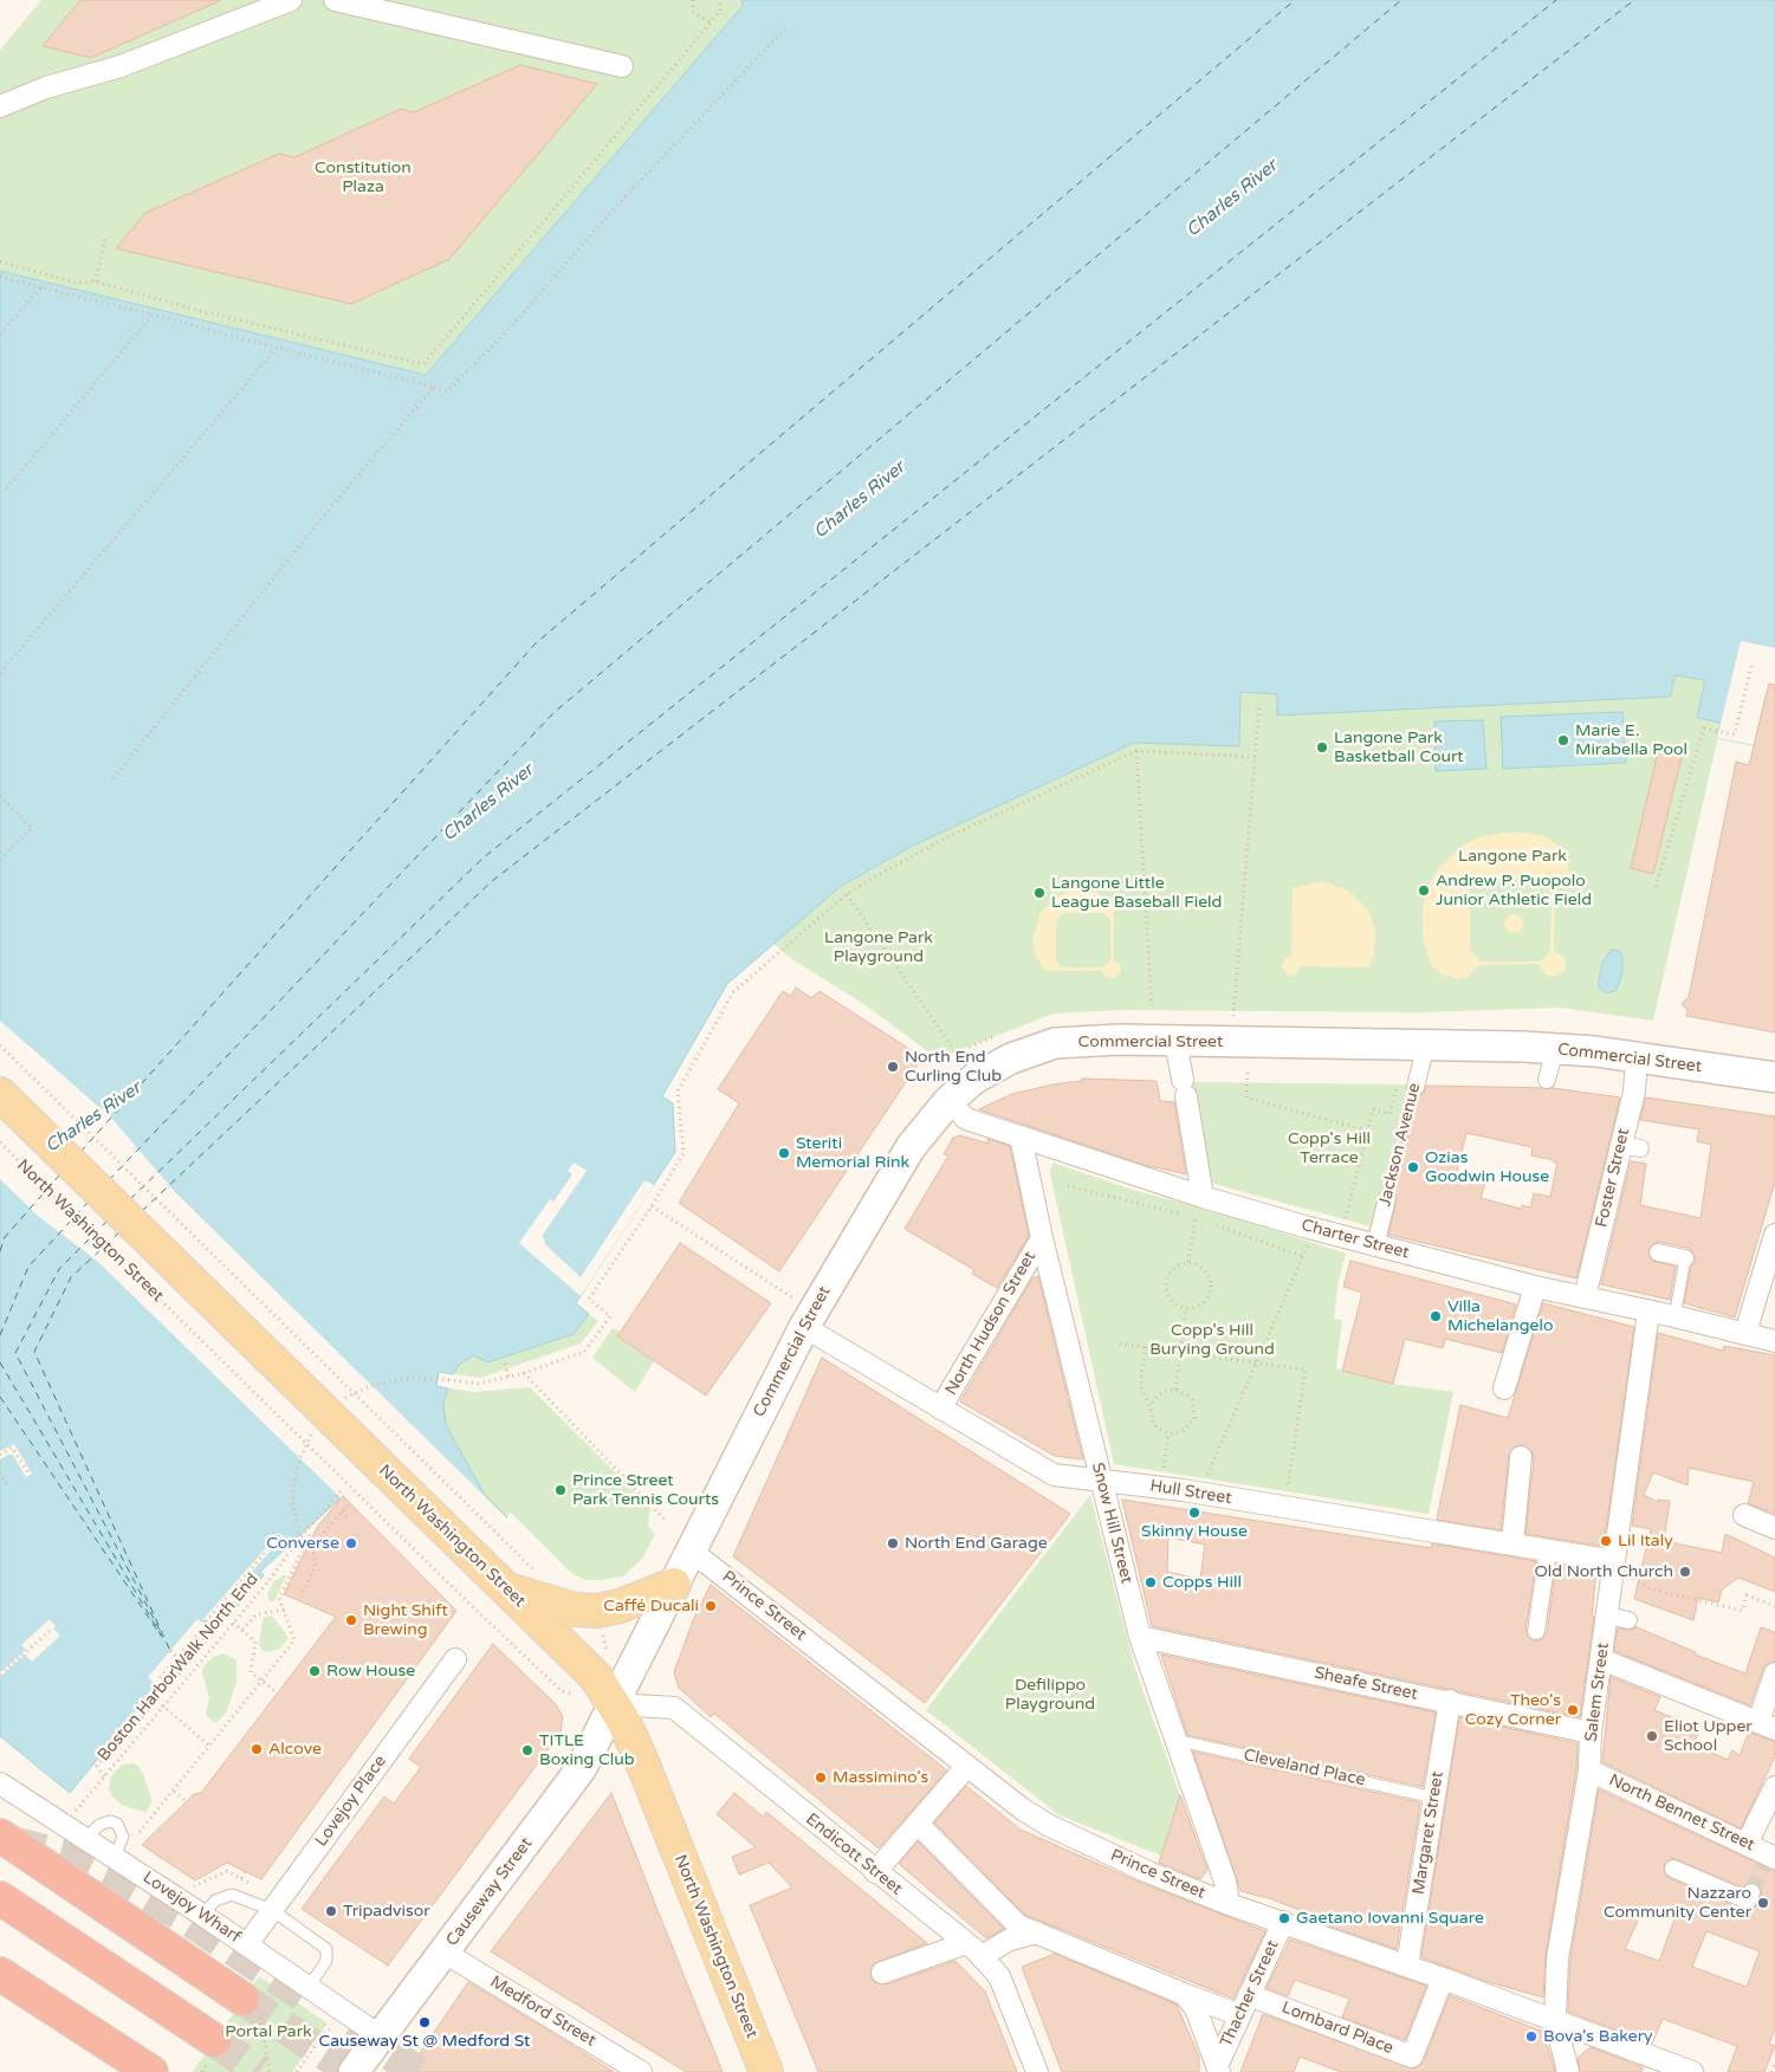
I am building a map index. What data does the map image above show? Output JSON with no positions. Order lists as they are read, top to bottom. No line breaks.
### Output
{"streets":{"main road":["Commercial Street","North Washington Street","Causeway Street"],"street":["Jackson Avenue","Foster Street","Charter Street","North Hudson Street","Hull Street","Snow Hill Street","Prince Street","Sheafe Street","Salem Street","Lovejoy Place","North Bennet Street","Margaret Street","Endicott Street","Lovejoy Wharf","Thacher Street","Medford Street","Lombard Place"],"lane":["Cleveland Place"],"path":["Boston HarborWalk North End"]},"crossings":[["Commercial Street","Jackson Avenue"],["Commercial Street","Foster Street"],["Commercial Street","North Washington Street"],["Commercial Street","Charter Street"],["Commercial Street","Hull Street"],["Commercial Street","Prince Street"],["Commercial Street","Endicott Street"],["Commercial Street","Causeway Street"],["Jackson Avenue","Charter Street"],["Foster Street","Charter Street"],["North Washington Street","Endicott Street"],["North Washington Street","Causeway Street"],["Charter Street","Snow Hill Street"],["Charter Street","Salem Street"],["North Hudson Street","Hull Street"],["North Hudson Street","Snow Hill Street"],["Hull Street","Snow Hill Street"],["Hull Street","Salem Street"],["Snow Hill Street","Prince Street"],["Snow Hill Street","Sheafe Street"],["Snow Hill Street","Cleveland Place"],["Prince Street","Salem Street"],["Prince Street","Margaret Street"],["Prince Street","Thacher Street"],["Prince Street","Lombard Place"],["Sheafe Street","Salem Street"],["Sheafe Street","Margaret Street"],["Salem Street","North Bennet Street"],["Cleveland Place","Margaret Street"],["Lovejoy Place","Lovejoy Wharf"],["Endicott Street","Causeway Street"],["Causeway Street","Lovejoy Wharf"],["Causeway Street","Medford Street"],["Thacher Street","Lombard Place"]],"water":["Charles River"],"parks":["Constitution Plaza","Langone Park","Langone Park Playground","Copp's Hill Terrace","Copp's Hill Burying Ground","Defilippo Playground","Portal Park"],"places":["Marie E. Mirabella Pool","Langone Park Basketball Court","Andrew P. Puopolo Junior Athletic Field","Langone Little League Baseball Field","North End Curling Club","Steriti Memorial Rink","Ozias Goodwin House","Villa Michelangelo","Prince Street Park Tennis Courts","Skinny House","Lil Italy","Converse","North End Garage","Old North Church","Copps Hill","Caffé Ducali","Night Shift Brewing","Row House","Theo's Cozy Corner","Eliot Upper School","Alcove","TITLE Boxing Club","Massimino's","Nazzaro Community Center","Tripadvisor","Gaetano Iovanni Square","Causeway St @ Medford St","Bova's Bakery"]}
